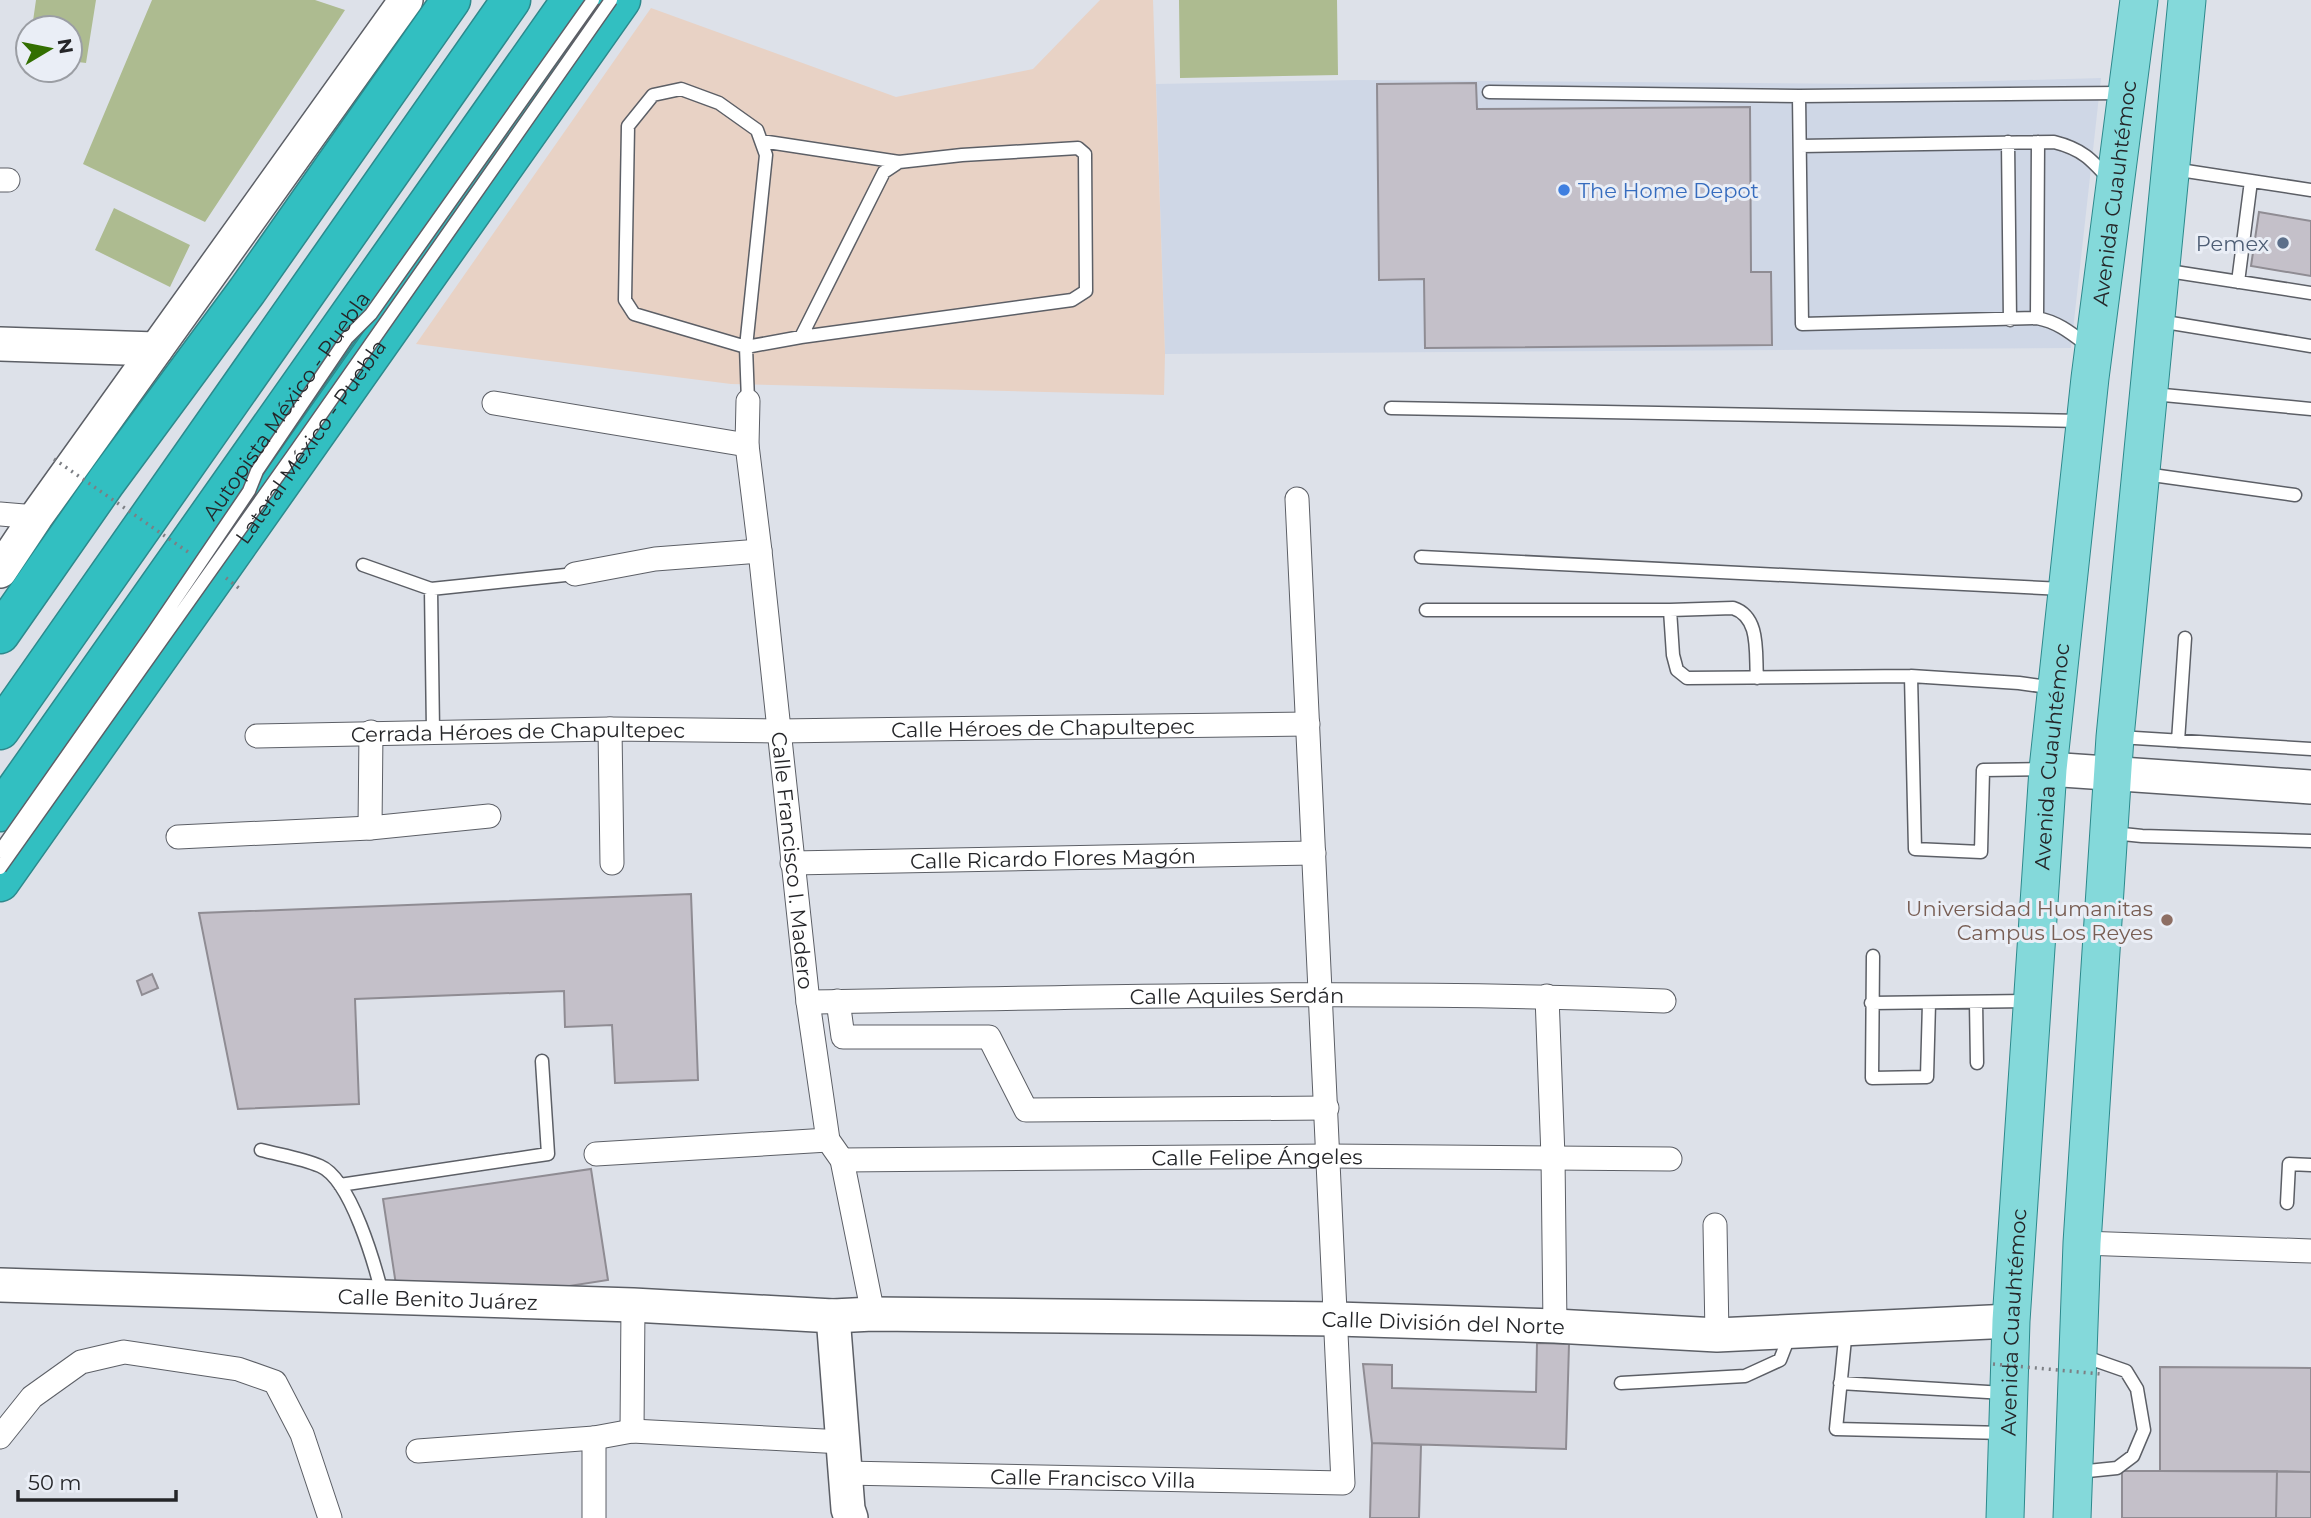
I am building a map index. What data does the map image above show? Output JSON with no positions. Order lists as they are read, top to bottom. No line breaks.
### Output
{"streets":{"highway":["Autopista México - Puebla","Lateral México - Puebla"],"main road":["Avenida Cuauhtémoc","Calle Benito Juárez","Calle División del Norte"],"street":["Calle Héroes de Chapultepec","Cerrada Héroes de Chapultepec","Calle Ricardo Flores Magón","Calle Francisco I. Madero","Calle Aquiles Serdán","Calle Felipe Ángeles","Calle Francisco Villa"]},"crossings":[["Avenida Cuauhtémoc","Calle División del Norte"],["Calle Héroes de Chapultepec","Cerrada Héroes de Chapultepec"],["Calle Héroes de Chapultepec","Calle Francisco I. Madero"],["Cerrada Héroes de Chapultepec","Calle Francisco I. Madero"],["Calle Ricardo Flores Magón","Calle Francisco I. Madero"],["Calle Francisco I. Madero","Calle Aquiles Serdán"],["Calle Francisco I. Madero","Calle Felipe Ángeles"],["Calle Francisco I. Madero","Calle Benito Juárez"],["Calle Francisco I. Madero","Calle División del Norte"],["Calle Benito Juárez","Calle División del Norte"],["Calle División del Norte","Calle Francisco Villa"]],"places":["The Home Depot","Pemex","Universidad Humanitas Campus Los Reyes"],"scale_bar":"50 m","north":"right"}
